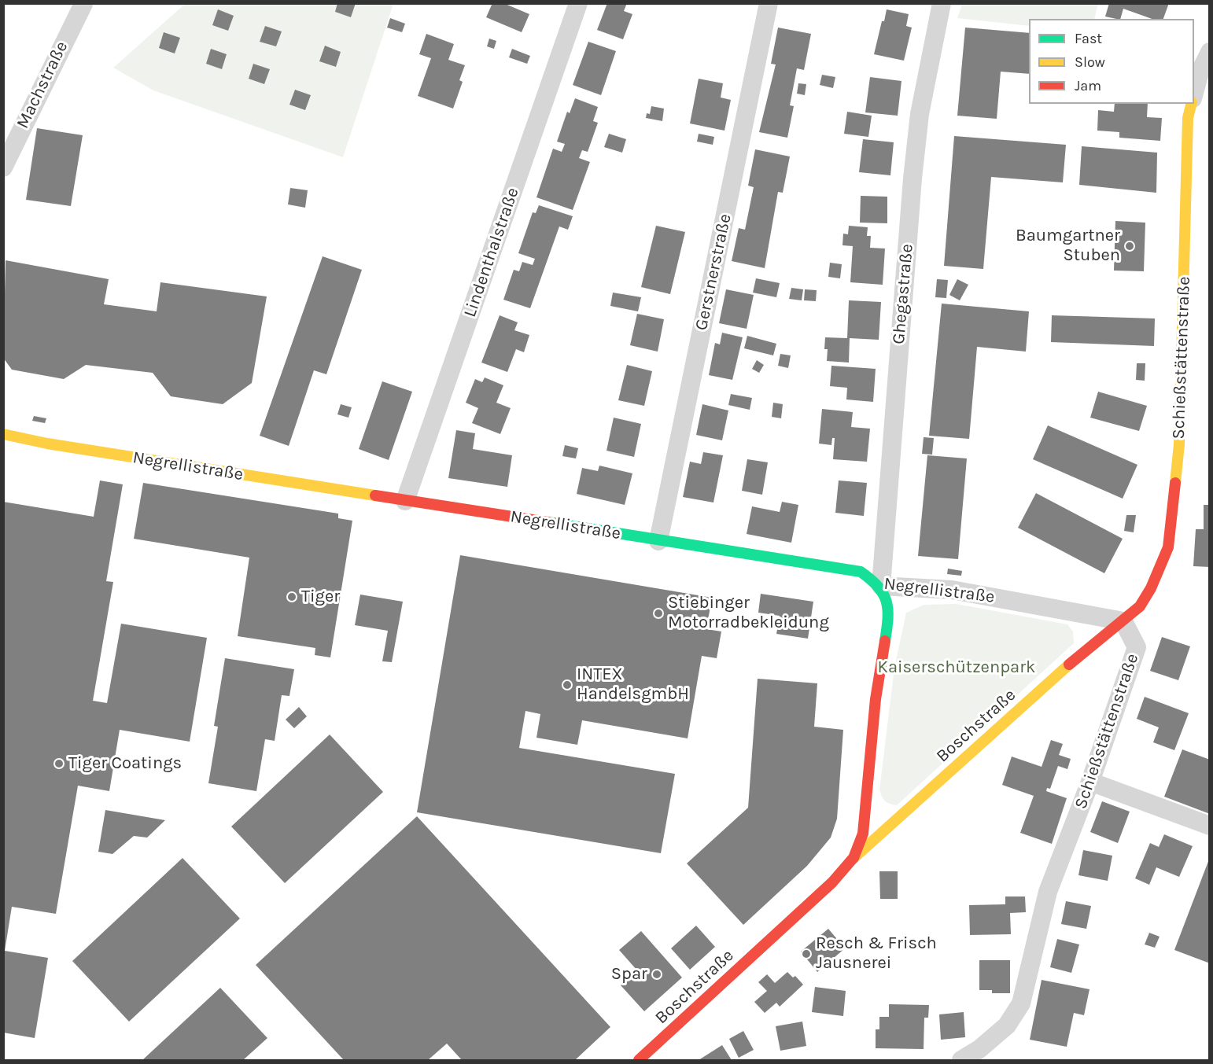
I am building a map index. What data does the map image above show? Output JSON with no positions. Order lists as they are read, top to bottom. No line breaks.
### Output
{"streets":{"main road":["Schießstättenstraße","Negrellistraße","Boschstraße"],"street":["Machstraße","Lindenthalstraße","Gerstnerstraße","Ghegastraße"]},"crossings":[["Lindenthalstraße","Negrellistraße"],["Gerstnerstraße","Negrellistraße"],["Ghegastraße","Negrellistraße"],["Ghegastraße","Boschstraße"],["Schießstättenstraße","Negrellistraße"],["Schießstättenstraße","Boschstraße"],["Negrellistraße","Boschstraße"]],"parks":["Kaiserschützenpark"],"places":["Baumgartner Stuben","Tiger","Stiebinger Motorradbekleidung","INTEX HandelsgmbH","Tiger Coatings","Resch & Frisch Jausnerei","Spar"],"legend":["Fast","Slow","Jam"]}
